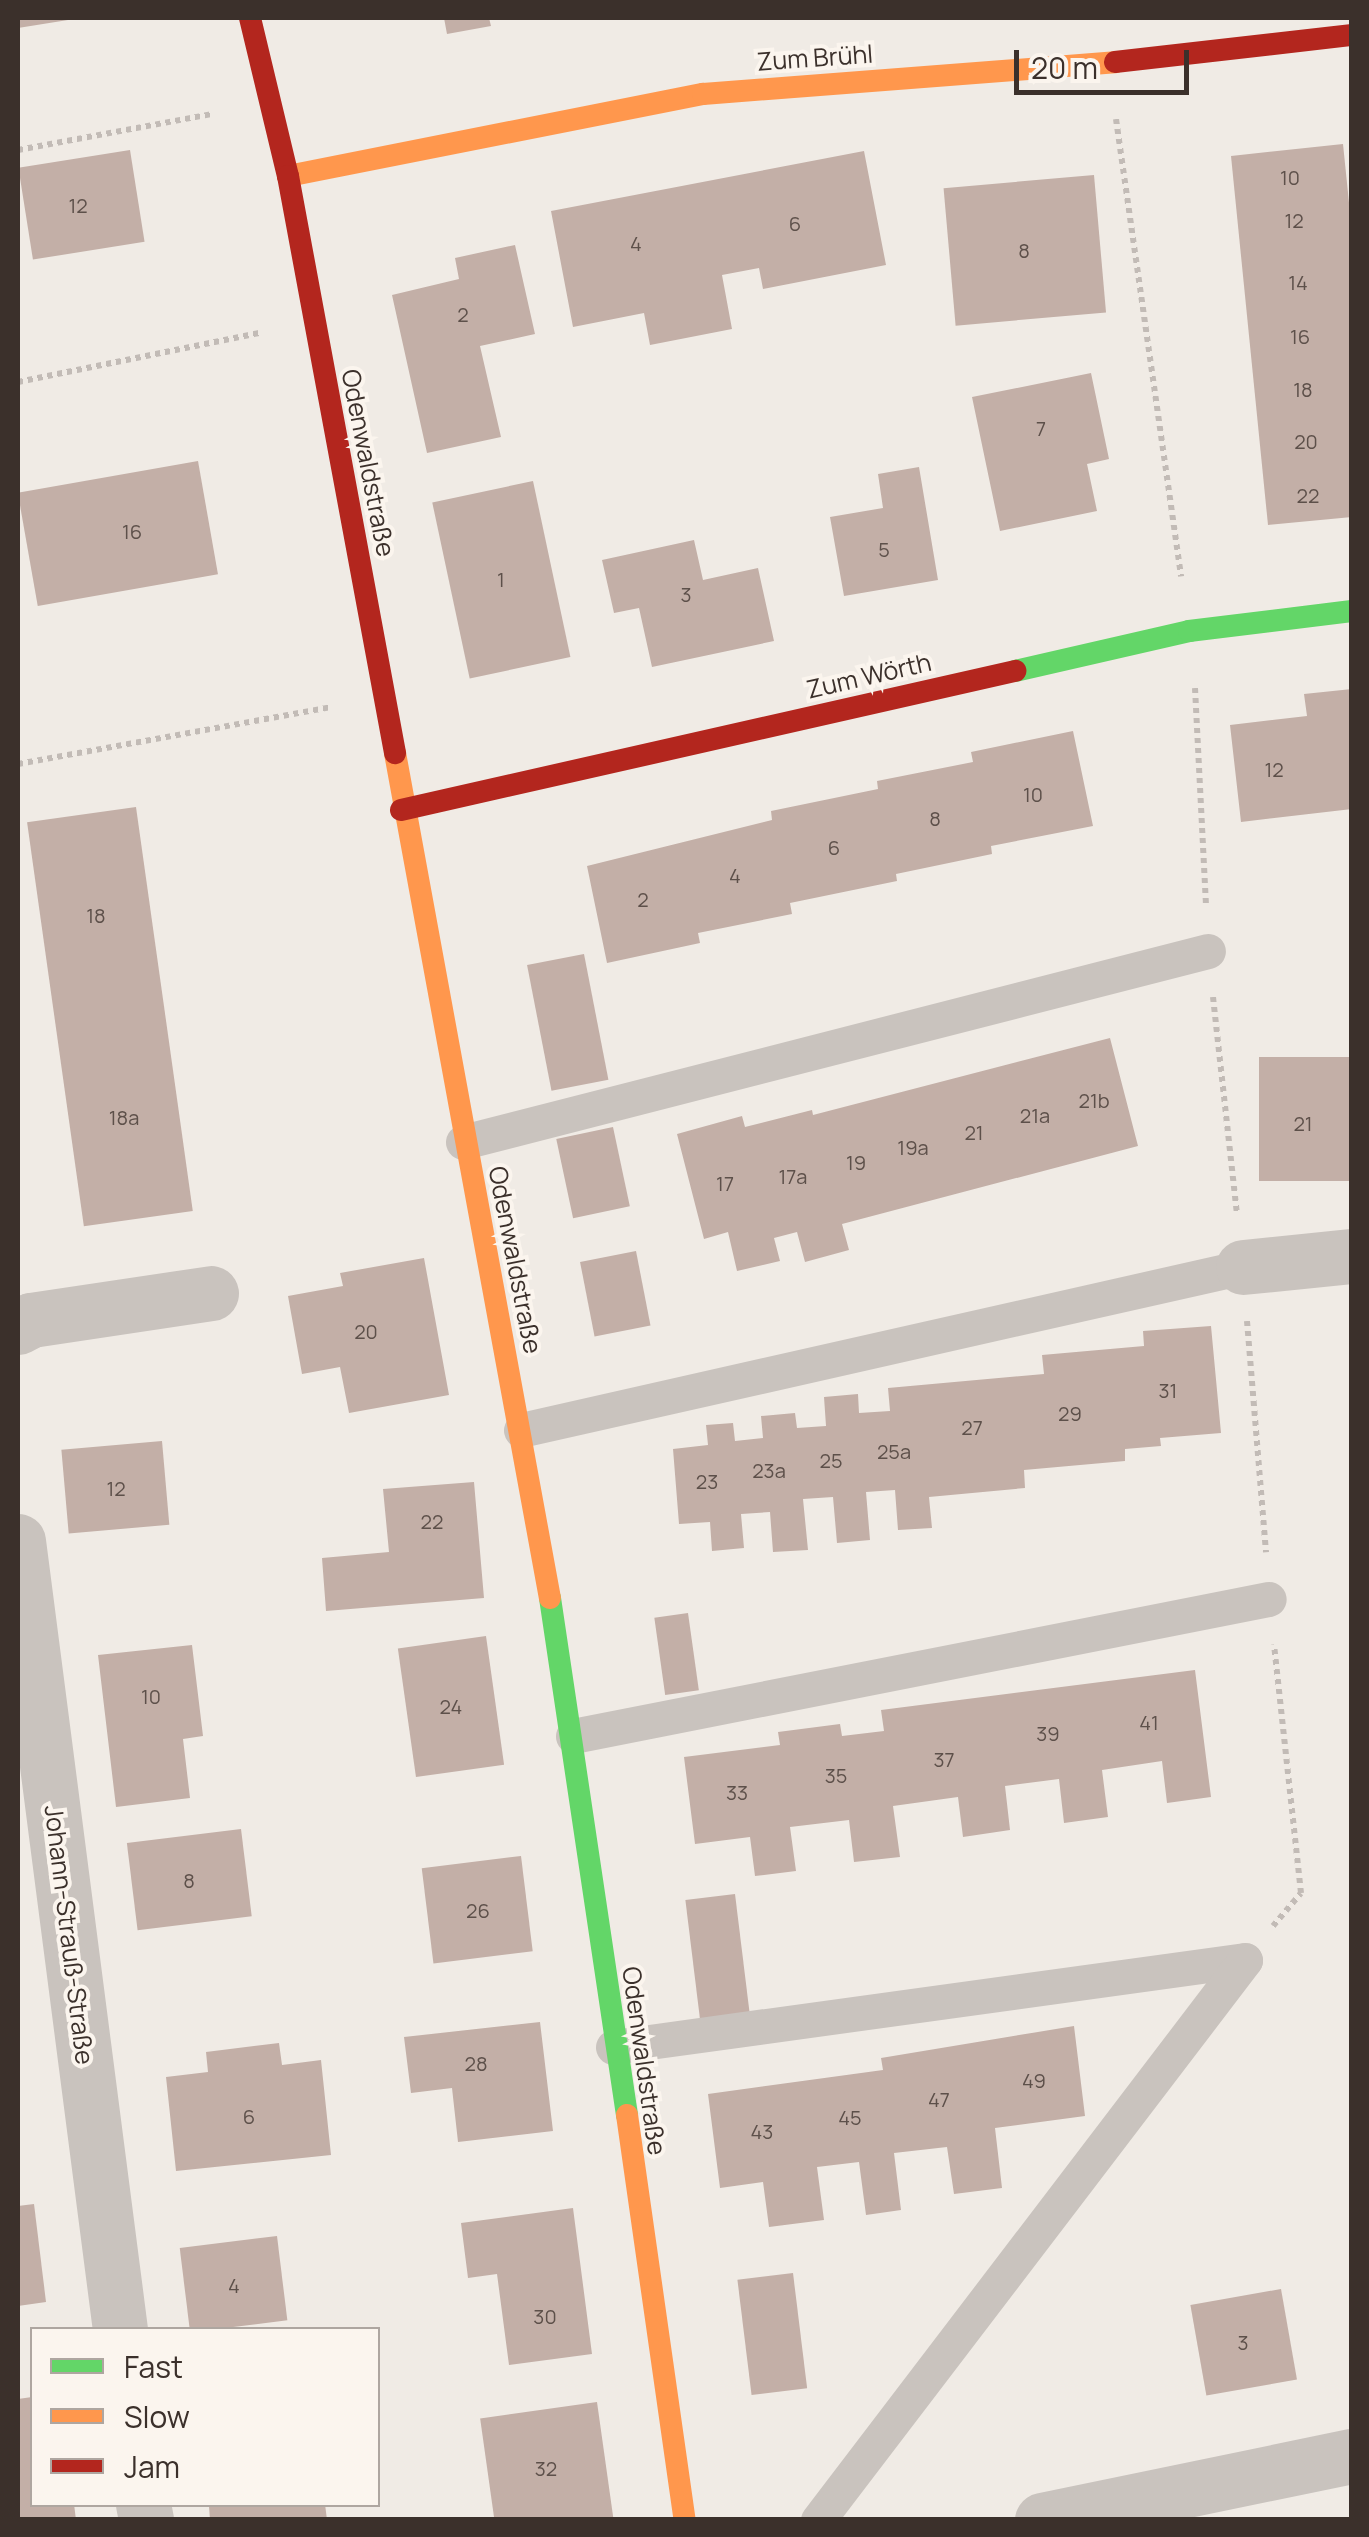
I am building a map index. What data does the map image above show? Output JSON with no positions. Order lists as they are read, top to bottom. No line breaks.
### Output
{"streets":{"street":["Zum Brühl","Odenwaldstraße","Zum Wörth","Johann-Strauß-Straße"]},"crossings":[["Zum Brühl","Odenwaldstraße"],["Odenwaldstraße","Zum Wörth"]],"house_numbers":["10","12","12","6","4","8","14","2","16","18","7","20","22","16","5","1","3","12","10","8","6","4","2","18","21b","21a","18a","21","21","19a","19","17a","17","20","31","29","27","25a","25","23a","23","12","22","10","24","41","39","37","35","33","8","26","28","49","47","6","45","43","4","30","3","32"],"legend":["Fast","Slow","Jam"],"scale_bar":"20 m"}
